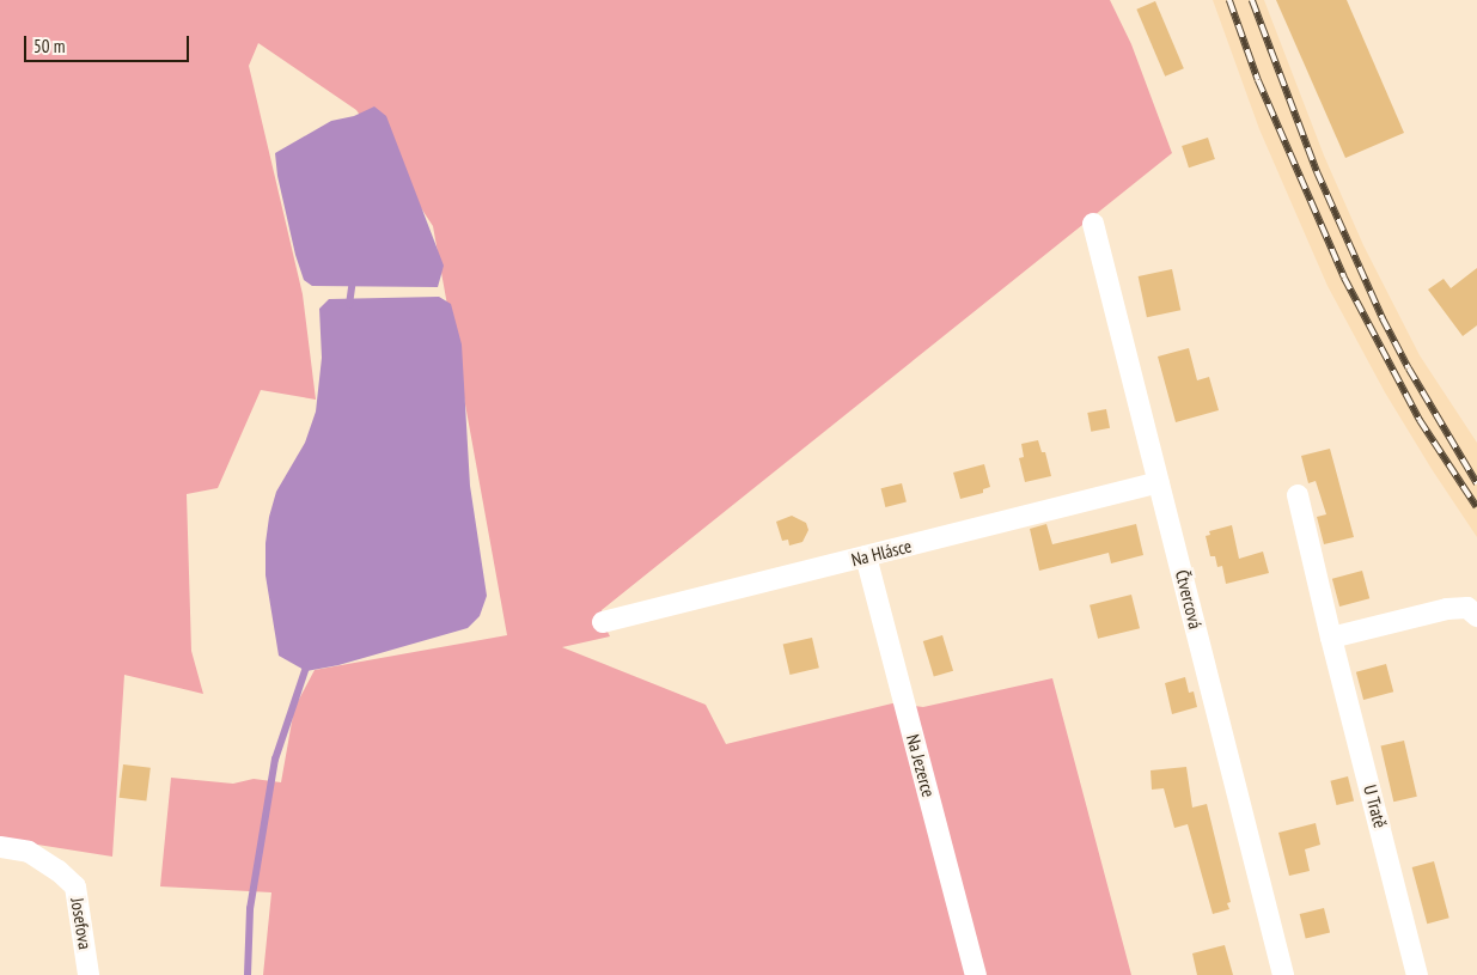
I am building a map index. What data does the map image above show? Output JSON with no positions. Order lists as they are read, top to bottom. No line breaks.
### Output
{"streets":{"street":["Na Hlásce","Čtvercová","Na Jezerce","U Tratě","Josefova"]},"crossings":[["Na Hlásce","Čtvercová"],["Na Hlásce","Na Jezerce"]],"scale_bar":"50 m"}
